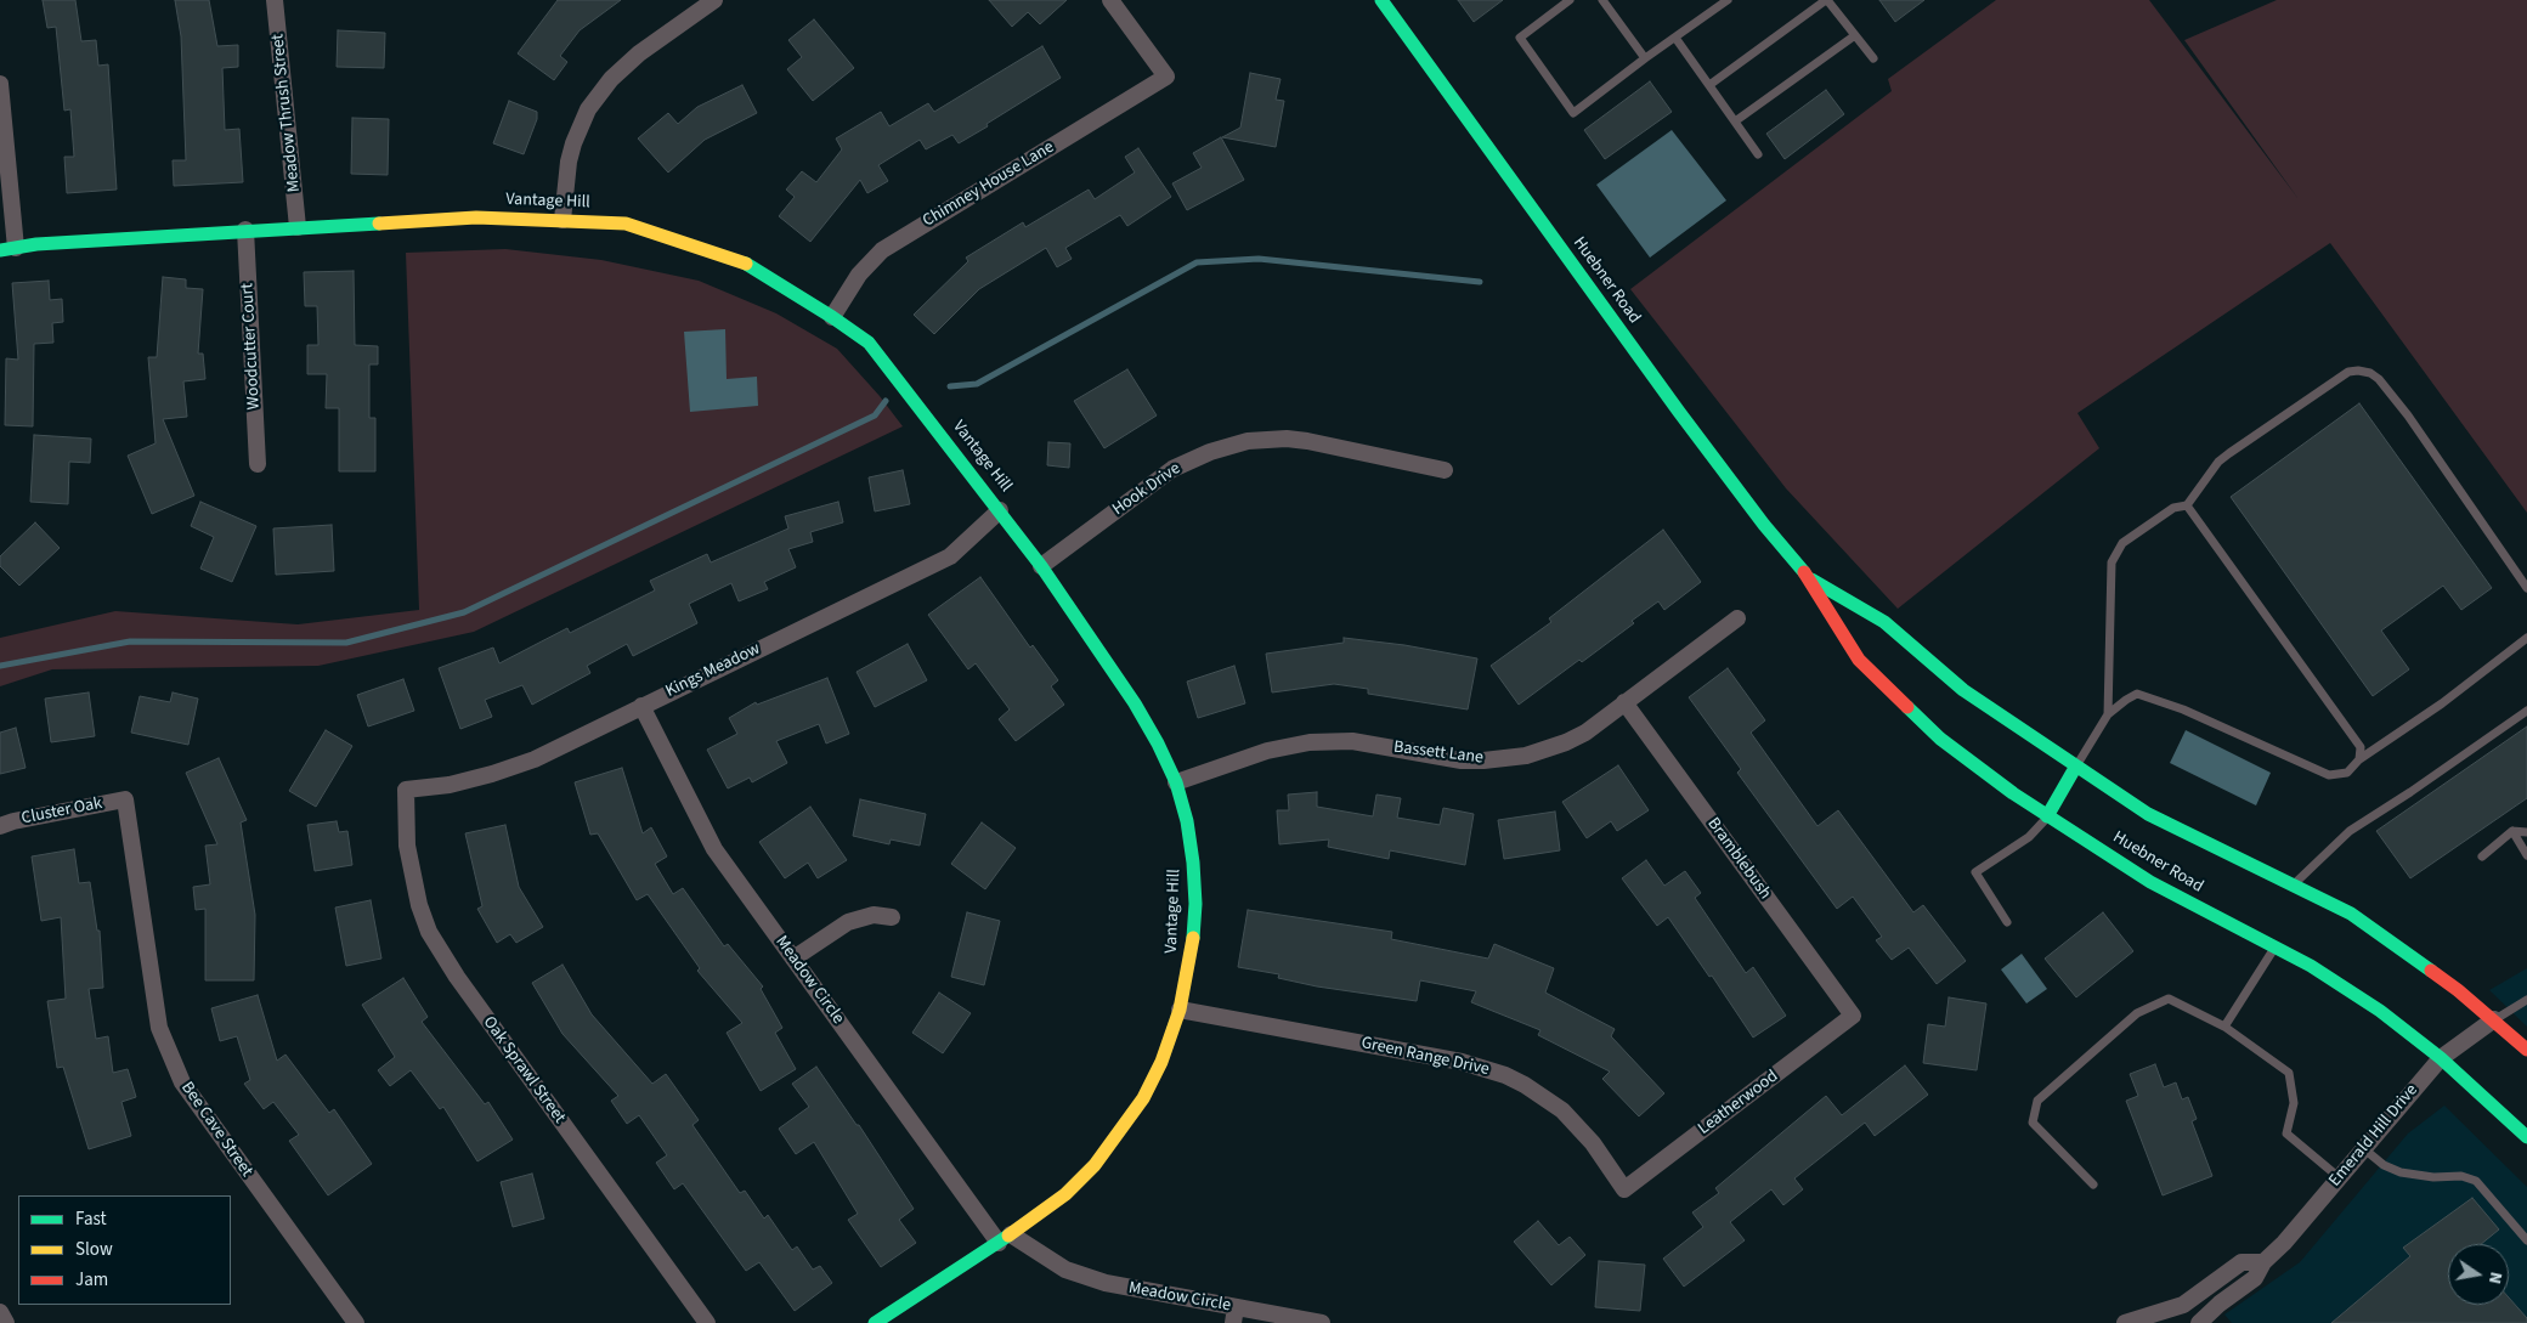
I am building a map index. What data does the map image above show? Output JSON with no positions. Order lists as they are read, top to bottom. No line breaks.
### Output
{"streets":{"main road":["Vantage Hill","Huebner Road"],"street":["Meadow Thrush Street","Chimney House Lane","Woodcutter Court","Hook Drive","Kings Meadow","Bassett Lane","Cluster Oak","Bramblebush","Meadow Circle","Green Range Drive","Oak Sprawl Street","Leatherwood","Bee Cave Street","Emerald Hill Drive"]},"crossings":[["Meadow Thrush Street","Vantage Hill"],["Chimney House Lane","Vantage Hill"],["Vantage Hill","Woodcutter Court"],["Vantage Hill","Hook Drive"],["Vantage Hill","Kings Meadow"],["Vantage Hill","Bassett Lane"],["Vantage Hill","Meadow Circle"],["Vantage Hill","Green Range Drive"],["Huebner Road","Emerald Hill Drive"],["Kings Meadow","Meadow Circle"],["Kings Meadow","Oak Sprawl Street"],["Bassett Lane","Bramblebush"],["Cluster Oak","Bee Cave Street"],["Bramblebush","Leatherwood"],["Green Range Drive","Leatherwood"]],"legend":["Fast","Slow","Jam"],"north":"right"}
